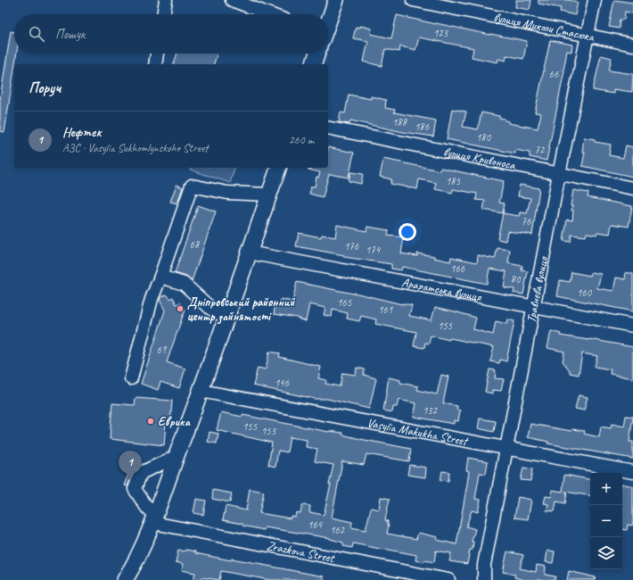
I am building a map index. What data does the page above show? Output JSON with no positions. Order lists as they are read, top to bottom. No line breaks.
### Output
{"streets":{"street":["вулиця Миколи Стасюка","вулиця Кривоноса","Араратська вулиця","Травнева вулиця","Vasylia Makukha Street","Zrazkova Street"]},"crossings":[["вулиця Миколи Стасюка","Травнева вулиця"],["вулиця Кривоноса","Травнева вулиця"],["Араратська вулиця","Травнева вулиця"],["Травнева вулиця","Vasylia Makukha Street"]],"places":["Дніпровський районний центр зайнятості","Еврика"],"house_numbers":["123","66","188","186","180","72","185","76","68","176","174","166","80","160","165","161","155","69","146","132","155","153","164","162"],"page":{"search":"Пошук","heading":"Поруч","list":[{"mark":"1","name":"Нефтек","note":"АЗС · Vasylia Sukhomlynskoho Street","value":"260 m"}],"pins":"1","map_buttons":["+","−"]}}
